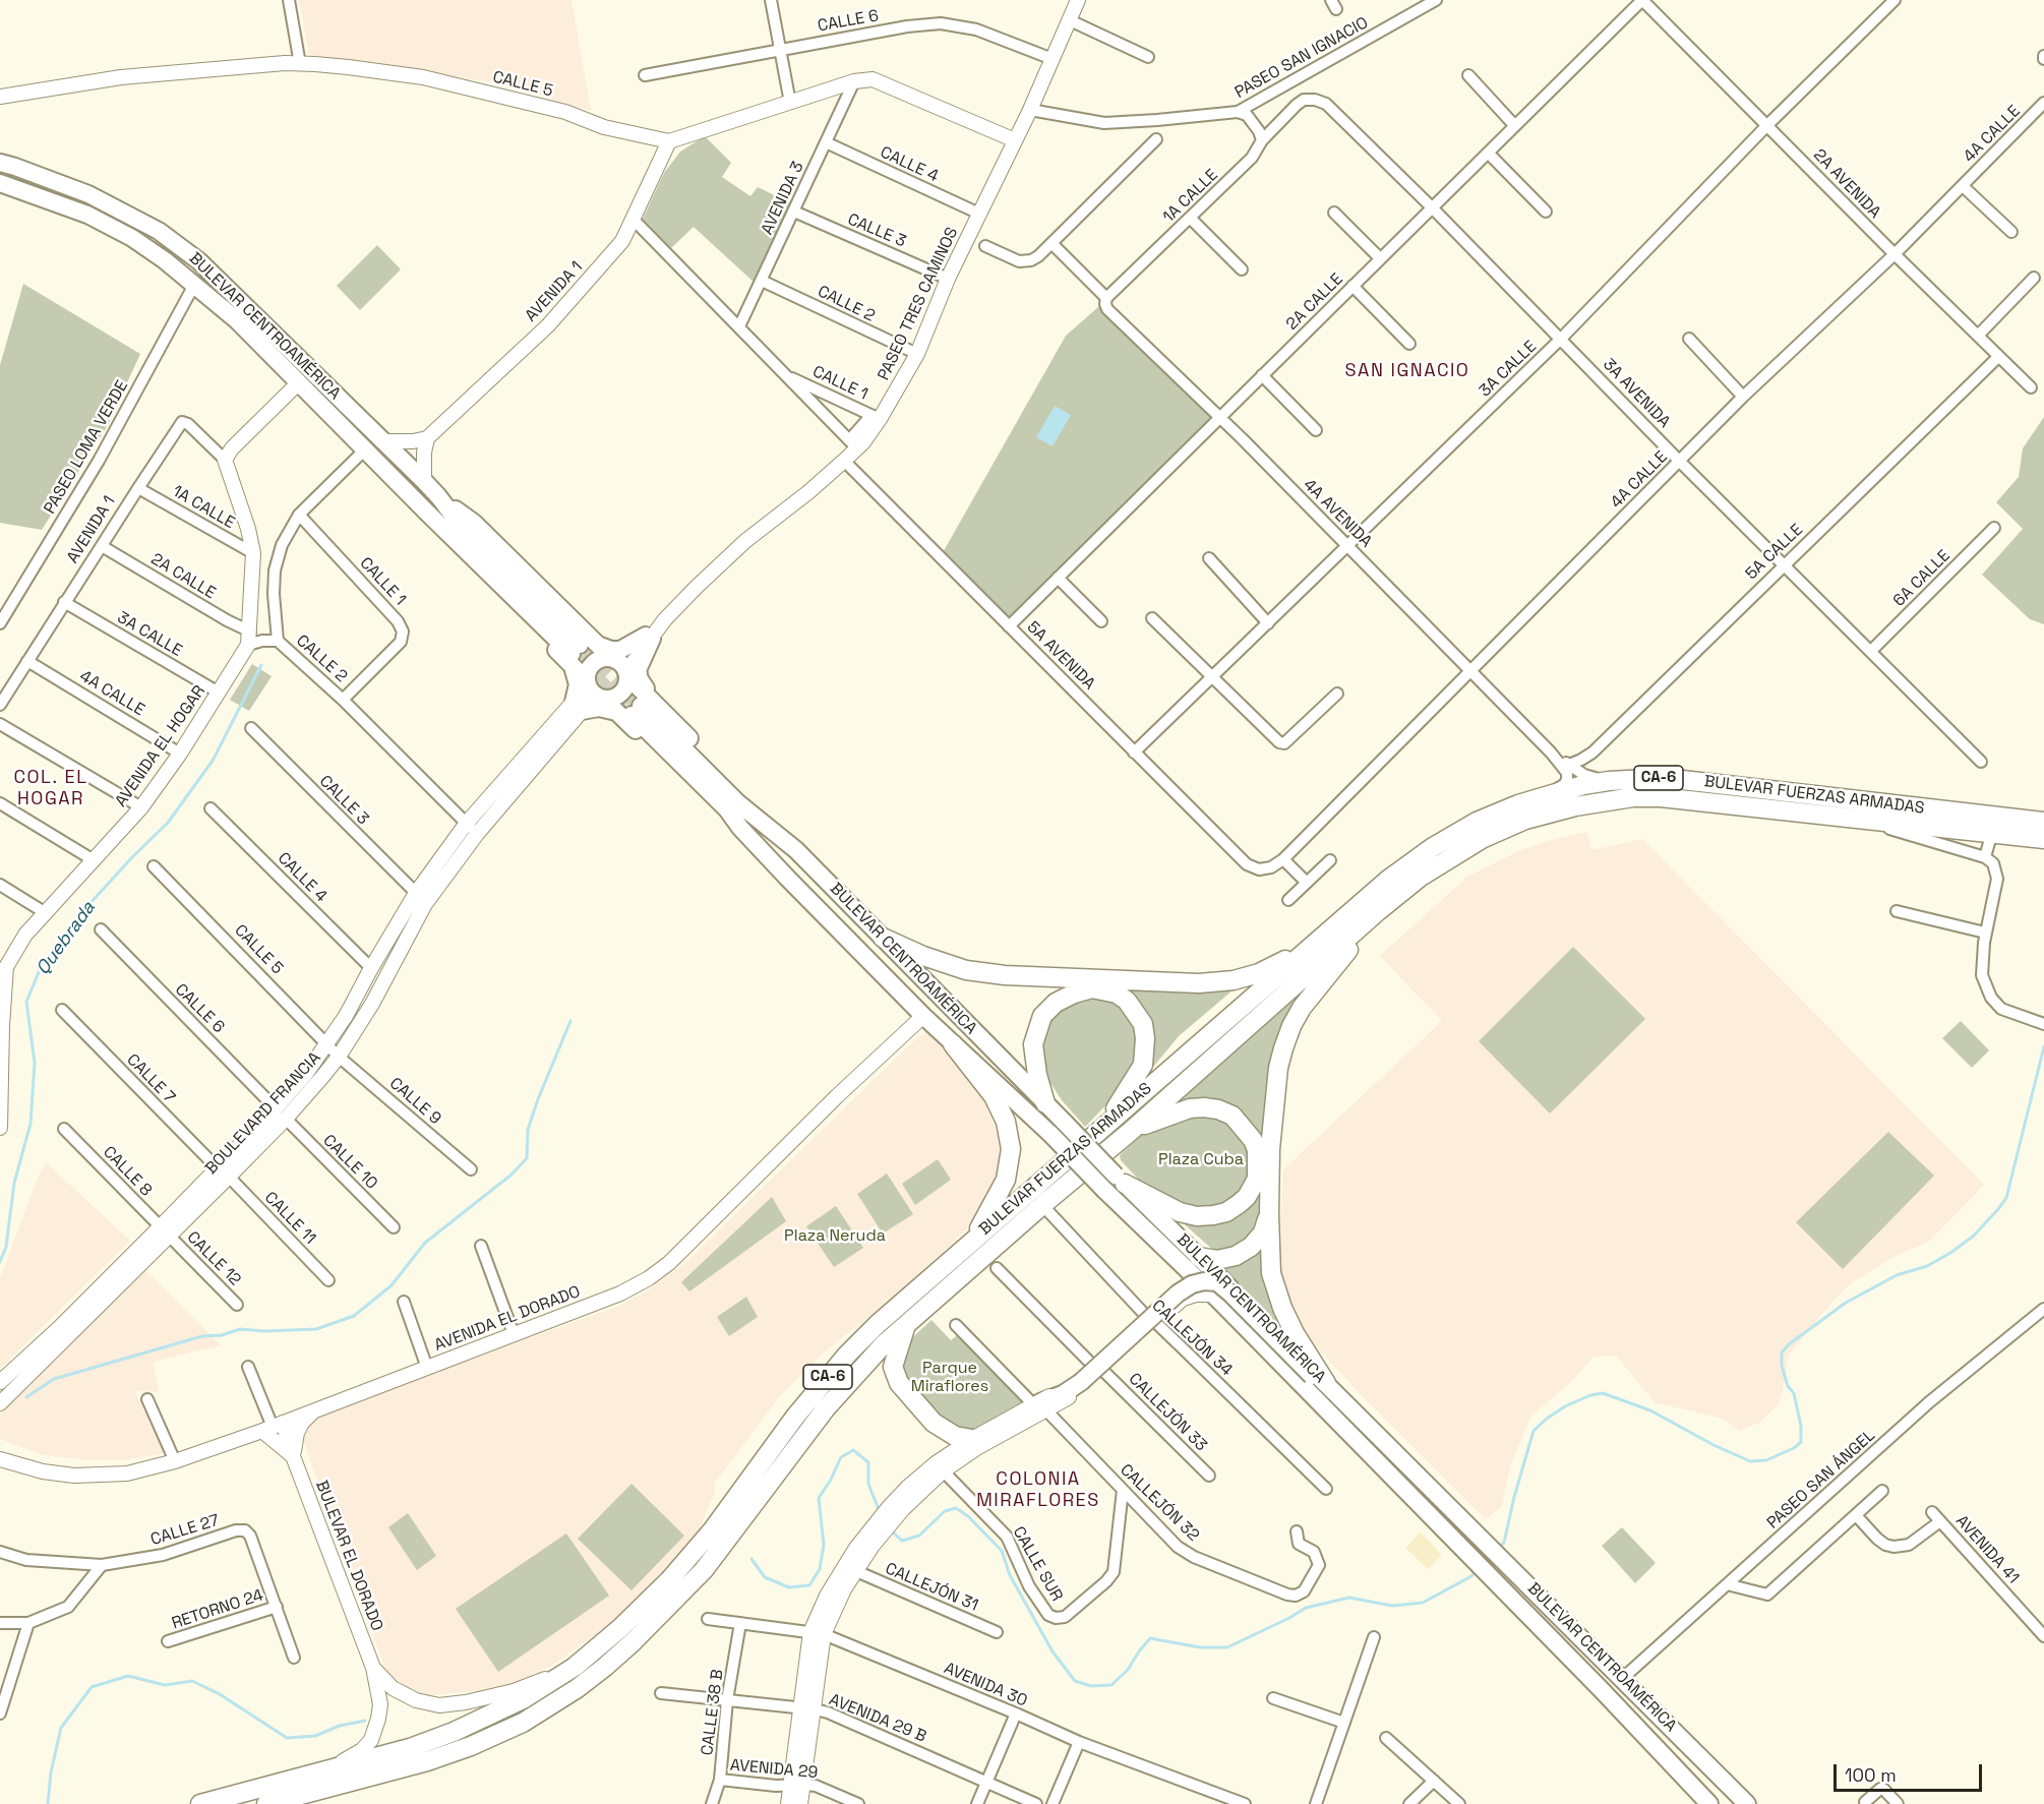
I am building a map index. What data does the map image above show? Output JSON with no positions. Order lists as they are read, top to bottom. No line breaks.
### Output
{"streets":{"highway":["CA-6","BULEVAR FUERZAS ARMADAS"],"main road":["BULEVAR CENTROAMÉRICA"],"street":["CALLE 6","PASEO SAN IGNACIO","CALLE 5","4A CALLE","CALLE 4","2A AVENIDA","1A CALLE","AVENIDA 3","CALLE 3","AVENIDA 1","2A CALLE","CALLE 2","PASEO TRES CAMINOS","3A CALLE","CALLE 1","3A AVENIDA","PASEO LOMA VERDE","4A AVENIDA","5A CALLE","6A CALLE","5A AVENIDA","AVENIDA EL HOGAR","CALLE 7","CALLE 9","BOULEVARD FRANCIA","CALLE 10","CALLE 8","CALLE 11","CALLE 12","AVENIDA EL DORADO","CALLEJÓN 34","CALLEJÓN 33","PASEO SAN ÁNGEL","CALLEJÓN 32","CALLE 27","AVENIDA 41","BULEVAR EL DORADO","CALLE SUR","CALLEJÓN 31","RETORNO 24","AVENIDA 30","CALLE 38 B","AVENIDA 29 B","AVENIDA 29"]},"crossings":[["CALLE 6","PASEO TRES CAMINOS"],["CALLE 6","BOULEVARD FRANCIA"],["CALLE 6","CALLE 10"],["PASEO SAN IGNACIO","PASEO TRES CAMINOS"],["CALLE 5","AVENIDA 1"],["CALLE 5","CALLE 9"],["CALLE 5","BOULEVARD FRANCIA"],["4A CALLE","2A AVENIDA"],["4A CALLE","AVENIDA 1"],["4A CALLE","3A AVENIDA"],["4A CALLE","4A AVENIDA"],["4A CALLE","5A AVENIDA"],["4A CALLE","AVENIDA EL HOGAR"],["CALLE 4","AVENIDA 3"],["CALLE 4","PASEO TRES CAMINOS"],["CALLE 4","BOULEVARD FRANCIA"],["2A AVENIDA","2A CALLE"],["2A AVENIDA","3A CALLE"],["2A AVENIDA","5A CALLE"],["1A CALLE","AVENIDA 1"],["1A CALLE","3A AVENIDA"],["1A CALLE","4A AVENIDA"],["1A CALLE","AVENIDA EL HOGAR"],["AVENIDA 3","CALLE 3"],["AVENIDA 3","CALLE 2"],["AVENIDA 3","CALLE 1"],["CALLE 3","PASEO TRES CAMINOS"],["CALLE 3","BOULEVARD FRANCIA"],["AVENIDA 1","2A CALLE"],["AVENIDA 1","3A CALLE"],["AVENIDA 1","CALLE 1"],["AVENIDA 1","AVENIDA EL HOGAR"],["2A CALLE","3A AVENIDA"],["2A CALLE","4A AVENIDA"],["2A CALLE","5A AVENIDA"],["2A CALLE","AVENIDA EL HOGAR"],["CALLE 2","PASEO TRES CAMINOS"],["CALLE 2","BULEVAR CENTROAMÉRICA"],["CALLE 2","CALLE 1"],["CALLE 2","BOULEVARD FRANCIA"],["PASEO TRES CAMINOS","BULEVAR CENTROAMÉRICA"],["PASEO TRES CAMINOS","CALLE 1"],["PASEO TRES CAMINOS","5A AVENIDA"],["BULEVAR CENTROAMÉRICA","PASEO LOMA VERDE"],["BULEVAR CENTROAMÉRICA","BOULEVARD FRANCIA"],["BULEVAR CENTROAMÉRICA","AVENIDA EL DORADO"],["BULEVAR CENTROAMÉRICA","PASEO SAN ÁNGEL"],["3A CALLE","3A AVENIDA"],["3A CALLE","4A AVENIDA"],["3A CALLE","5A AVENIDA"],["3A CALLE","AVENIDA EL HOGAR"],["3A AVENIDA","5A CALLE"],["3A AVENIDA","6A CALLE"],["4A AVENIDA","5A CALLE"],["4A AVENIDA","BULEVAR FUERZAS ARMADAS"],["BULEVAR FUERZAS ARMADAS","CALLEJÓN 34"],["BULEVAR FUERZAS ARMADAS","BULEVAR EL DORADO"],["CALLE 7","BOULEVARD FRANCIA"],["CALLE 7","CALLE 11"],["CALLE 9","BOULEVARD FRANCIA"],["BOULEVARD FRANCIA","CALLE 10"],["BOULEVARD FRANCIA","CALLE 8"],["BOULEVARD FRANCIA","CALLE 11"],["BOULEVARD FRANCIA","CALLE 12"],["CALLE 8","CALLE 12"],["AVENIDA EL DORADO","BULEVAR EL DORADO"],["CALLEJÓN 32","CALLE SUR"],["CALLE 27","RETORNO 24"],["AVENIDA 30","CALLE 38 B"],["CALLE 38 B","AVENIDA 29 B"],["CALLE 38 B","AVENIDA 29"]],"districts":["SAN IGNACIO","COL. EL HOGAR","COLONIA MIRAFLORES"],"water":["Quebrada"],"parks":["Plaza Cuba","Plaza Neruda","Parque Miraflores"],"scale_bar":"100 m"}
